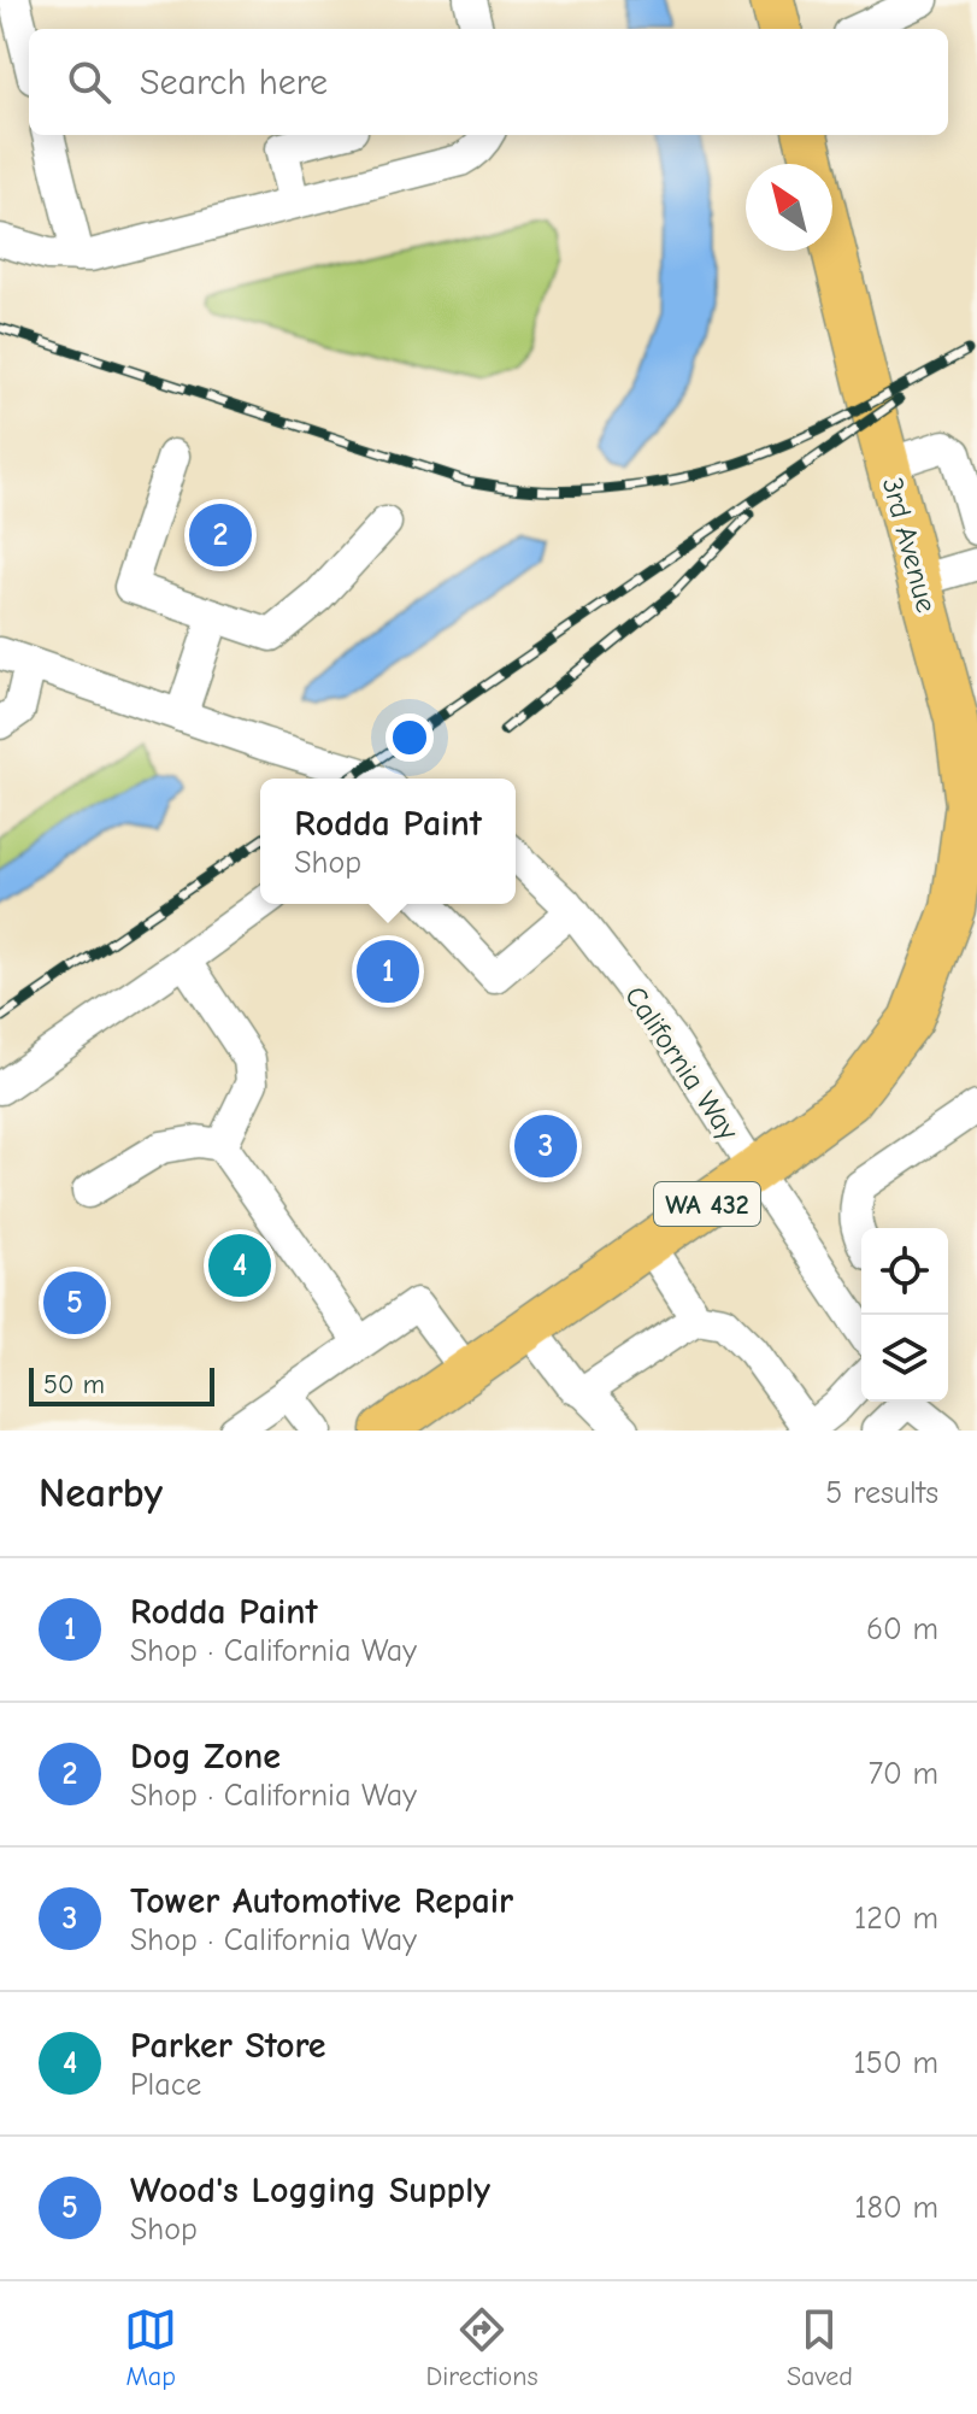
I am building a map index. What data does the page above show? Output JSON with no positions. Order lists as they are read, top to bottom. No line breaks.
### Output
{"streets":{"highway":["3rd Avenue","WA 432"],"street":["California Way"]},"crossings":[["3rd Avenue","WA 432"],["California Way","WA 432"]],"scale_bar":"50 m","north":"top left","page":{"search":"Search here","pins":["2","1","3","4","5"],"popup":["Rodda Paint","Shop"],"scale":"50 m","heading":["Nearby","5 results"],"list":[{"mark":"1","name":"Rodda Paint","note":"Shop · California Way","value":"60 m"},{"mark":"2","name":"Dog Zone","note":"Shop · California Way","value":"70 m"},{"mark":"3","name":"Tower Automotive Repair","note":"Shop · California Way","value":"120 m"},{"mark":"4","name":"Parker Store","note":"Place","value":"150 m"},{"mark":"5","name":"Wood's Logging Supply","note":"Shop","value":"180 m"}],"nav":["Map","Directions","Saved"]}}
